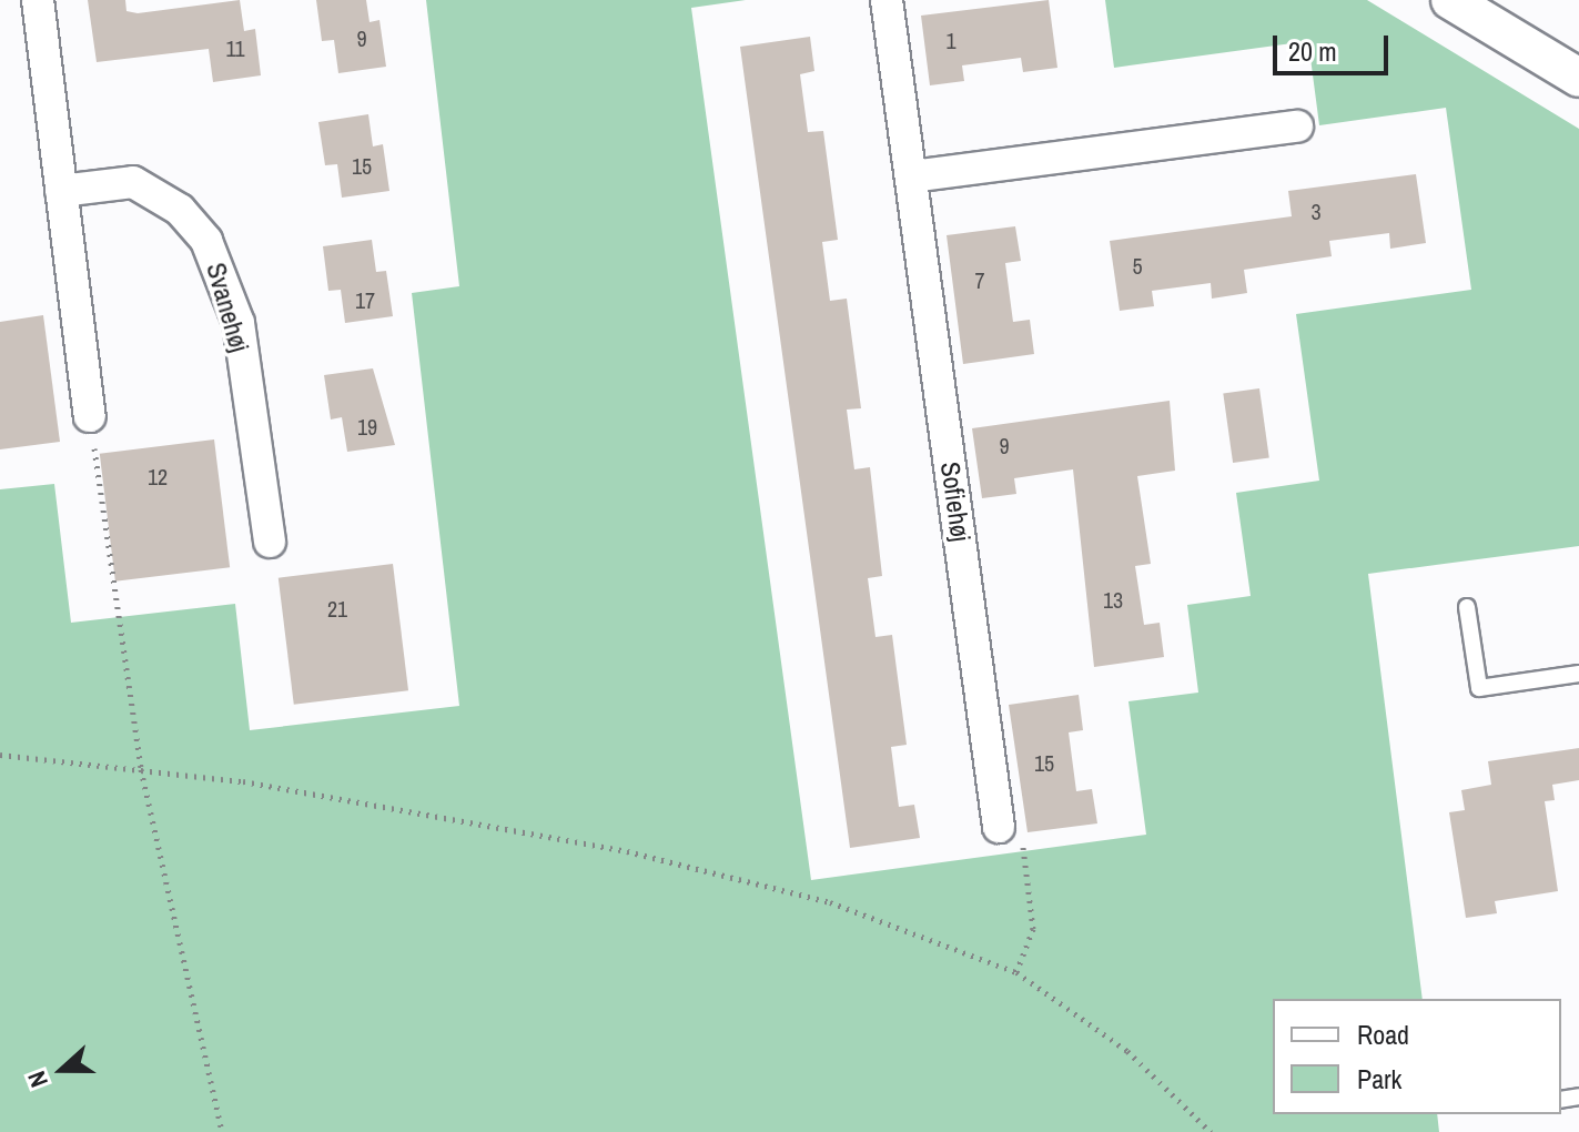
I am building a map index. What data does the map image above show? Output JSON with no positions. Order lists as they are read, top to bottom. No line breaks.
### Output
{"streets":{"street":["Svanehøj","Sofiehøj"]},"house_numbers":["9","1","11","15","3","5","7","17","19","9","12","13","21","15"],"legend":["Road","Park"],"scale_bar":"20 m","north":"left"}
